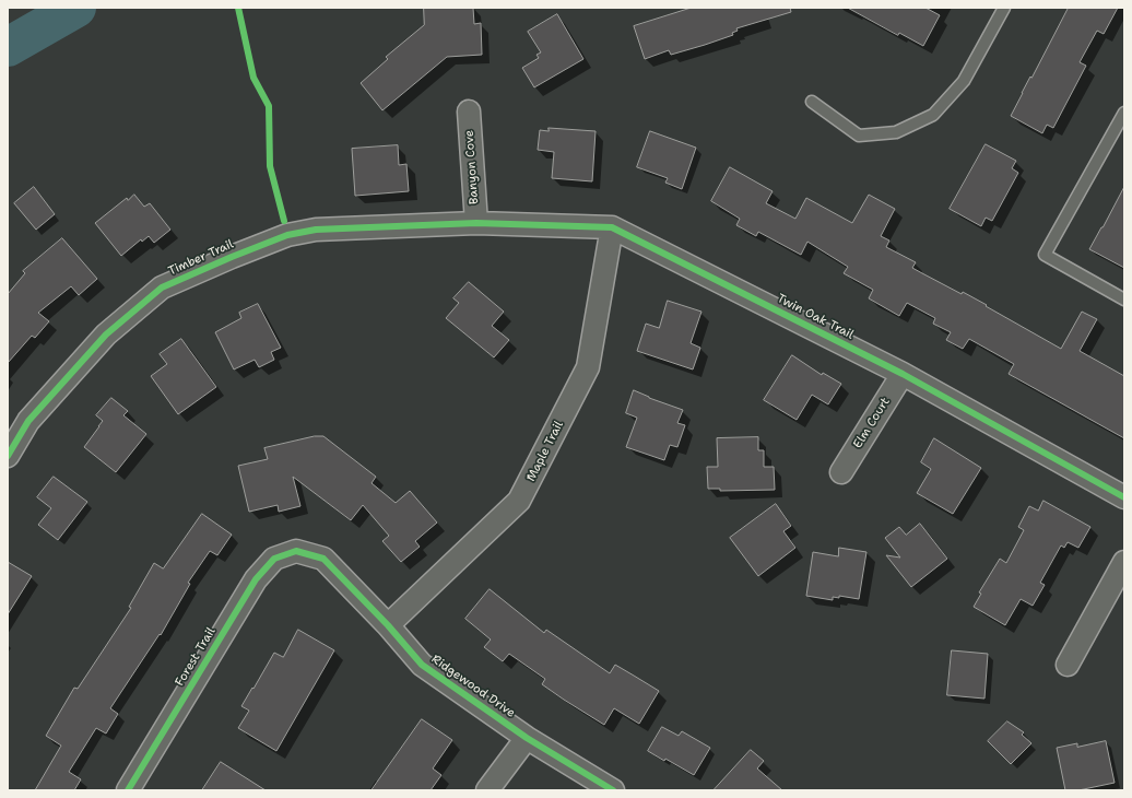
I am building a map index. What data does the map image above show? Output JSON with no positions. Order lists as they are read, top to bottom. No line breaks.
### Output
{"streets":{"street":["Banyon Cove","Timber Trail","Twin Oak Trail","Elm Court","Maple Trail","Forest Trail","Ridgewood Drive"]},"crossings":[["Banyon Cove","Timber Trail"],["Banyon Cove","Twin Oak Trail"],["Timber Trail","Twin Oak Trail"],["Twin Oak Trail","Elm Court"],["Twin Oak Trail","Maple Trail"],["Maple Trail","Ridgewood Drive"],["Forest Trail","Ridgewood Drive"]]}
